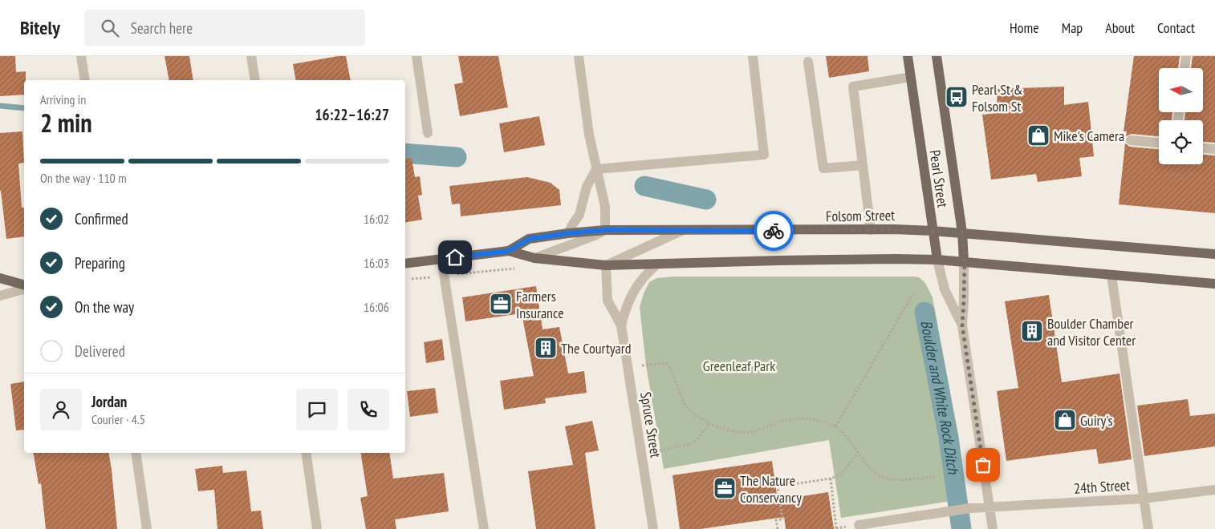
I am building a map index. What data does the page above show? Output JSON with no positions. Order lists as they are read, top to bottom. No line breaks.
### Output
{"streets":{"main road":["Pearl Street","Folsom Street"],"street":["Spruce Street","24th Street"]},"crossings":[["Pearl Street","Folsom Street"],["Pearl Street","24th Street"],["Folsom Street","Spruce Street"]],"water":["Boulder and White Rock Ditch"],"parks":["Greenleaf Park"],"places":{"bus stop":["Pearl St & Folsom St"],"shop":["Mike's Camera","Guiry's"],"office":["Farmers Insurance","The Nature Conservancy"],"building":["Boulder Chamber and Visitor Center","The Courtyard"]},"north":"left","page":{"header":"Bitely","search":"Search here","nav":["Home","Map","About","Contact"],"heading":["2 min","Arriving in","16:22–16:27"],"panel":["Jordan","Courier · 4.5"],"bar":"On the way · 110 m","list":[["Confirmed","16:02"],["Preparing","16:03"],["On the way","16:06"],"Delivered"]}}
